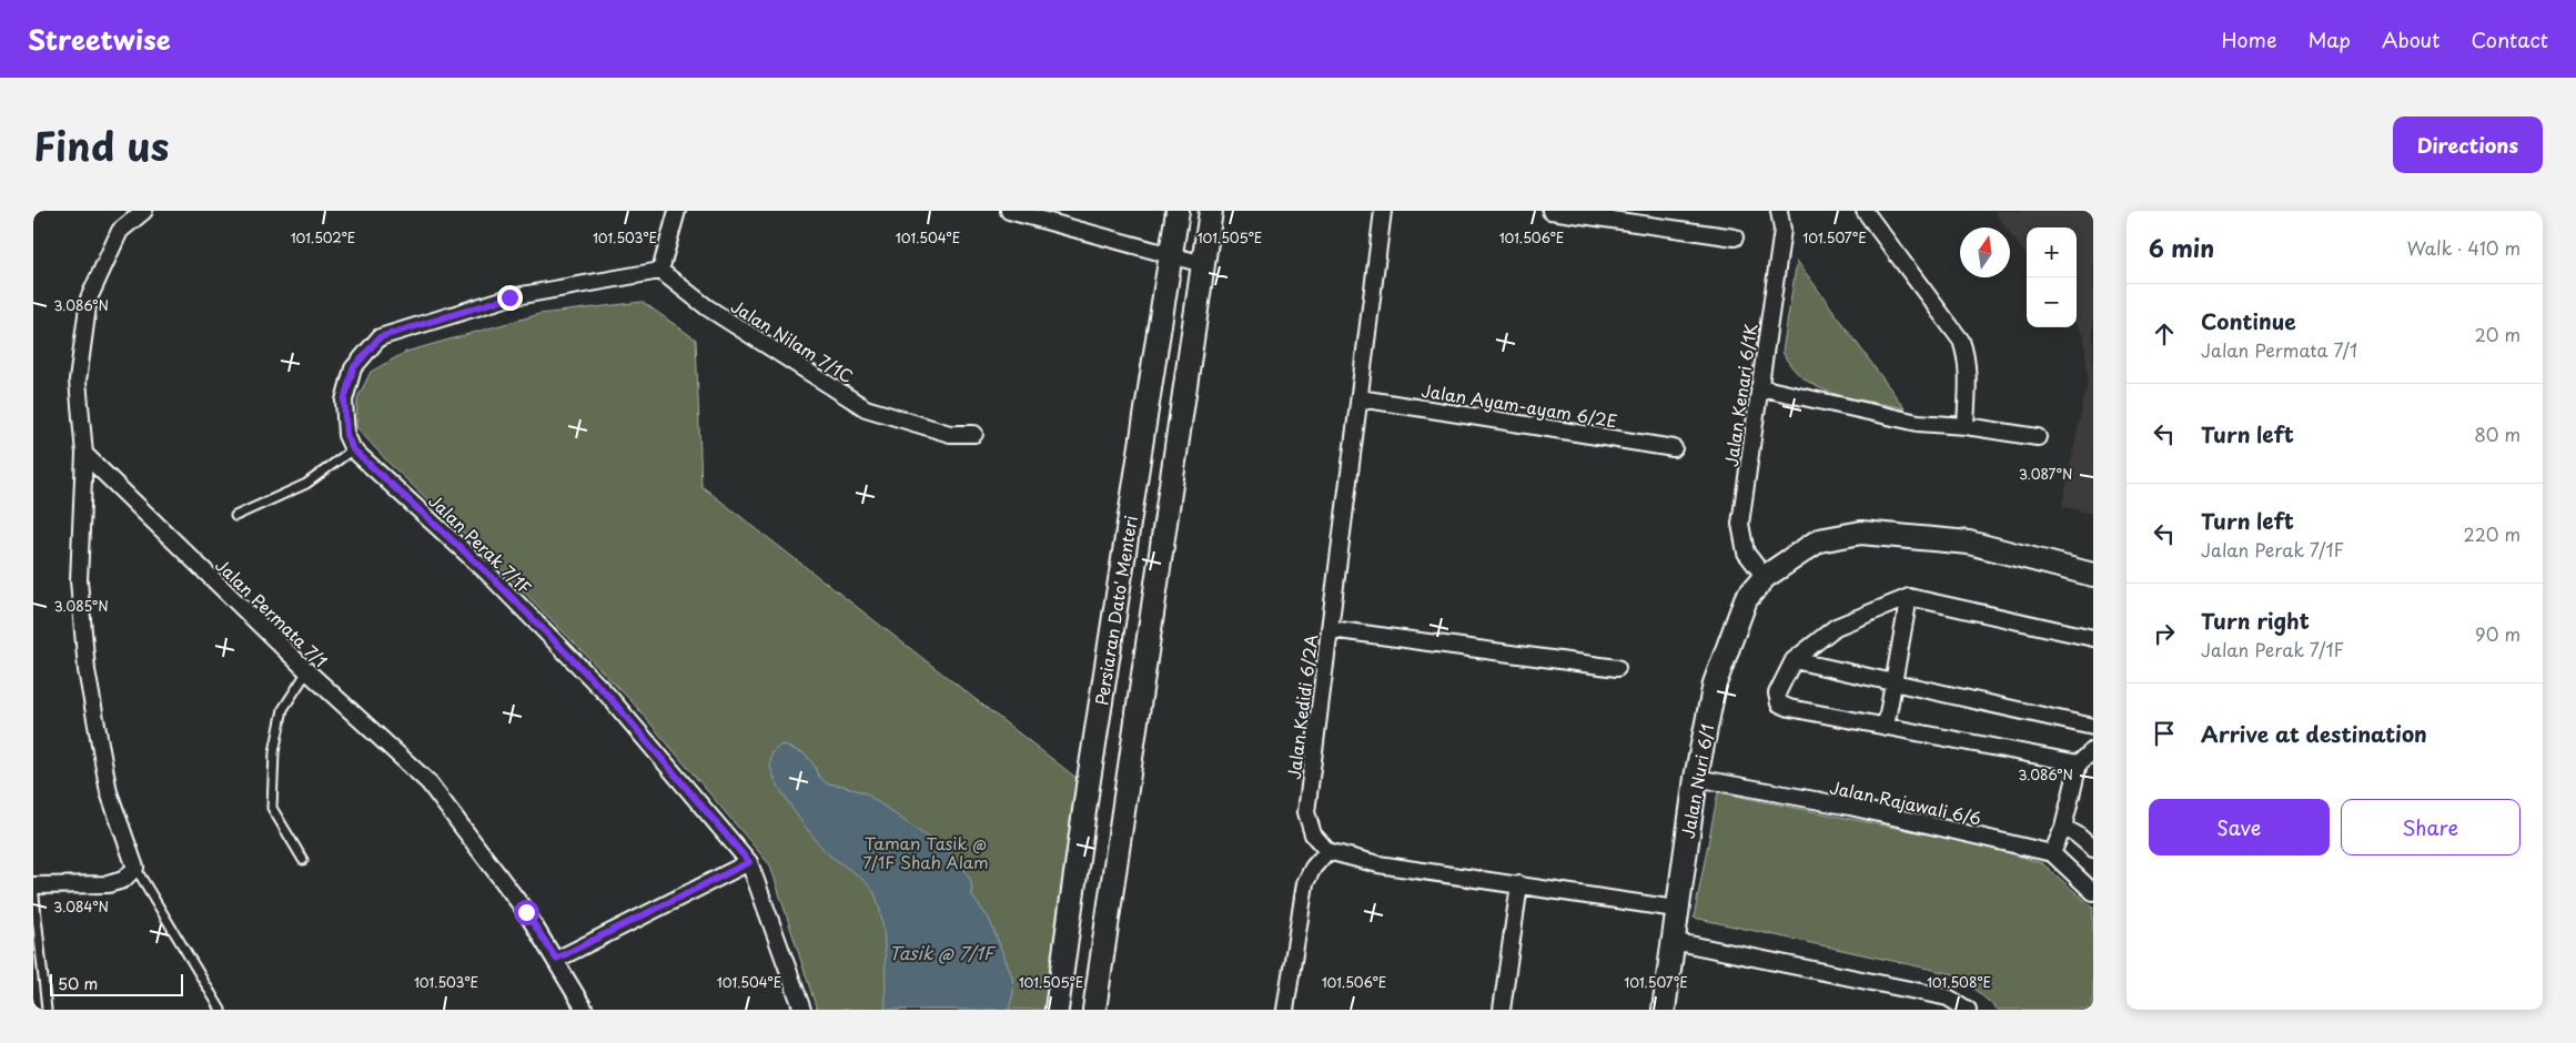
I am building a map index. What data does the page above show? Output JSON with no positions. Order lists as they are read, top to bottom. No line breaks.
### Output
{"streets":{"main road":["Persiaran Dato' Menteri","Jalan Nuri 6/1"],"street":["Jalan Nilam 7/1C","Jalan Kenari 6/1K","Jalan Ayam-ayam 6/2E","Jalan Perak 7/1F","Jalan Permata 7/1","Jalan Kedidi 6/2A","Jalan Rajawali 6/6"]},"crossings":[["Jalan Kenari 6/1K","Jalan Nuri 6/1"],["Jalan Ayam-ayam 6/2E","Jalan Kedidi 6/2A"],["Jalan Nuri 6/1","Jalan Rajawali 6/6"]],"water":["Tasik @ 7/1F"],"parks":["Taman Tasik @ 7/1F Shah Alam"],"scale_bar":"50 m","north":"top","page":{"header":"Streetwise","nav":["Home","Map","About","Contact"],"title":"Find us","buttons":["Directions",["Save","Share"]],"heading":["6 min","Walk · 410 m"],"map_buttons":["+","−"],"list":[["Continue","Jalan Permata 7/1","20 m"],["Turn left","80 m"],["Turn left","Jalan Perak 7/1F","220 m"],["Turn right","Jalan Perak 7/1F","90 m"],"Arrive at destination"],"scale":"50 m"},"coordinates":["101.502°E","101.503°E","101.504°E","101.505°E","101.506°E","101.507°E","3.086°N","3.087°N","3.085°N","3.084°N","101.508°E"]}
